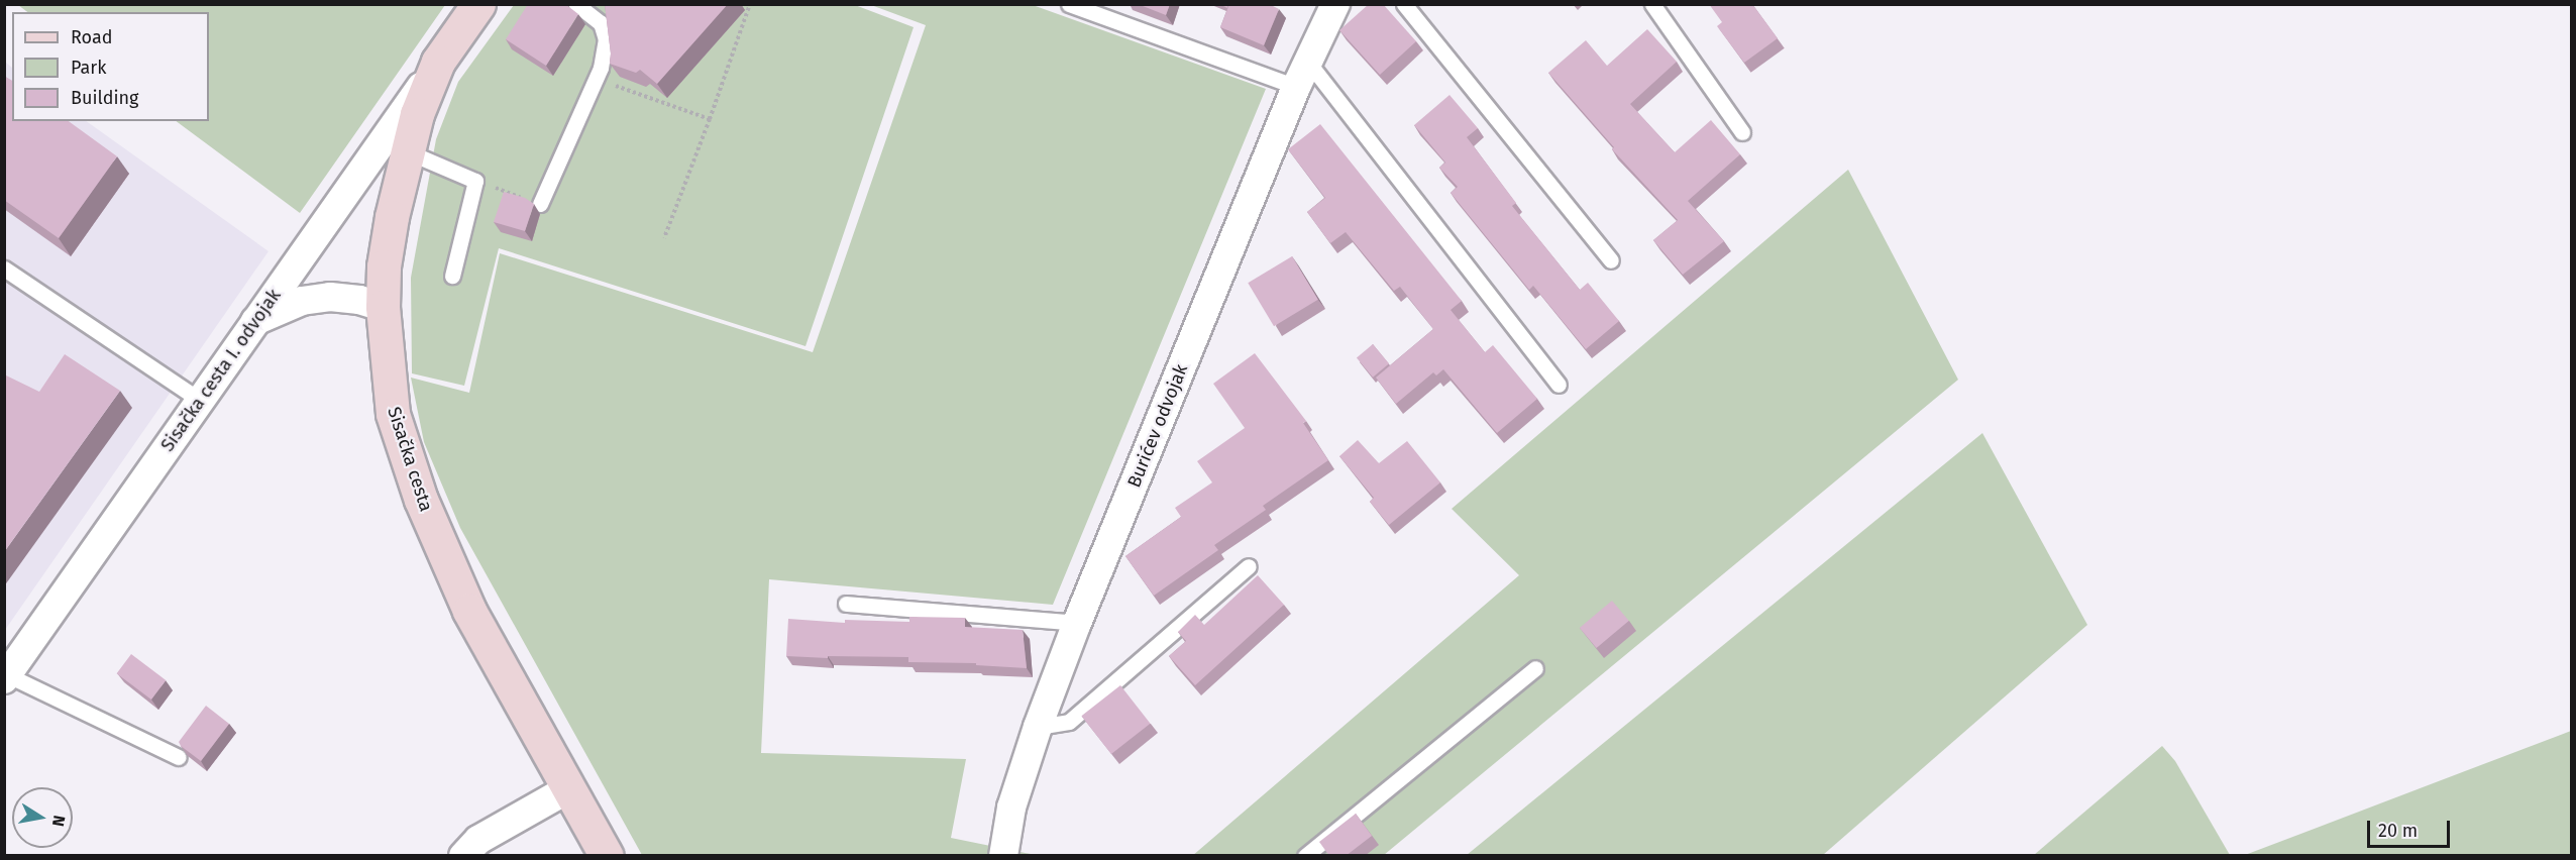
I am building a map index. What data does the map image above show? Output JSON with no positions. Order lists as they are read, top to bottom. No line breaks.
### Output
{"streets":{"main road":["Sisačka cesta"],"street":["Sisačka cesta I. odvojak","Burićev odvojak"]},"crossings":[["Sisačka cesta I. odvojak","Sisačka cesta"]],"legend":["Road","Park","Building"],"scale_bar":"20 m","north":"right"}
